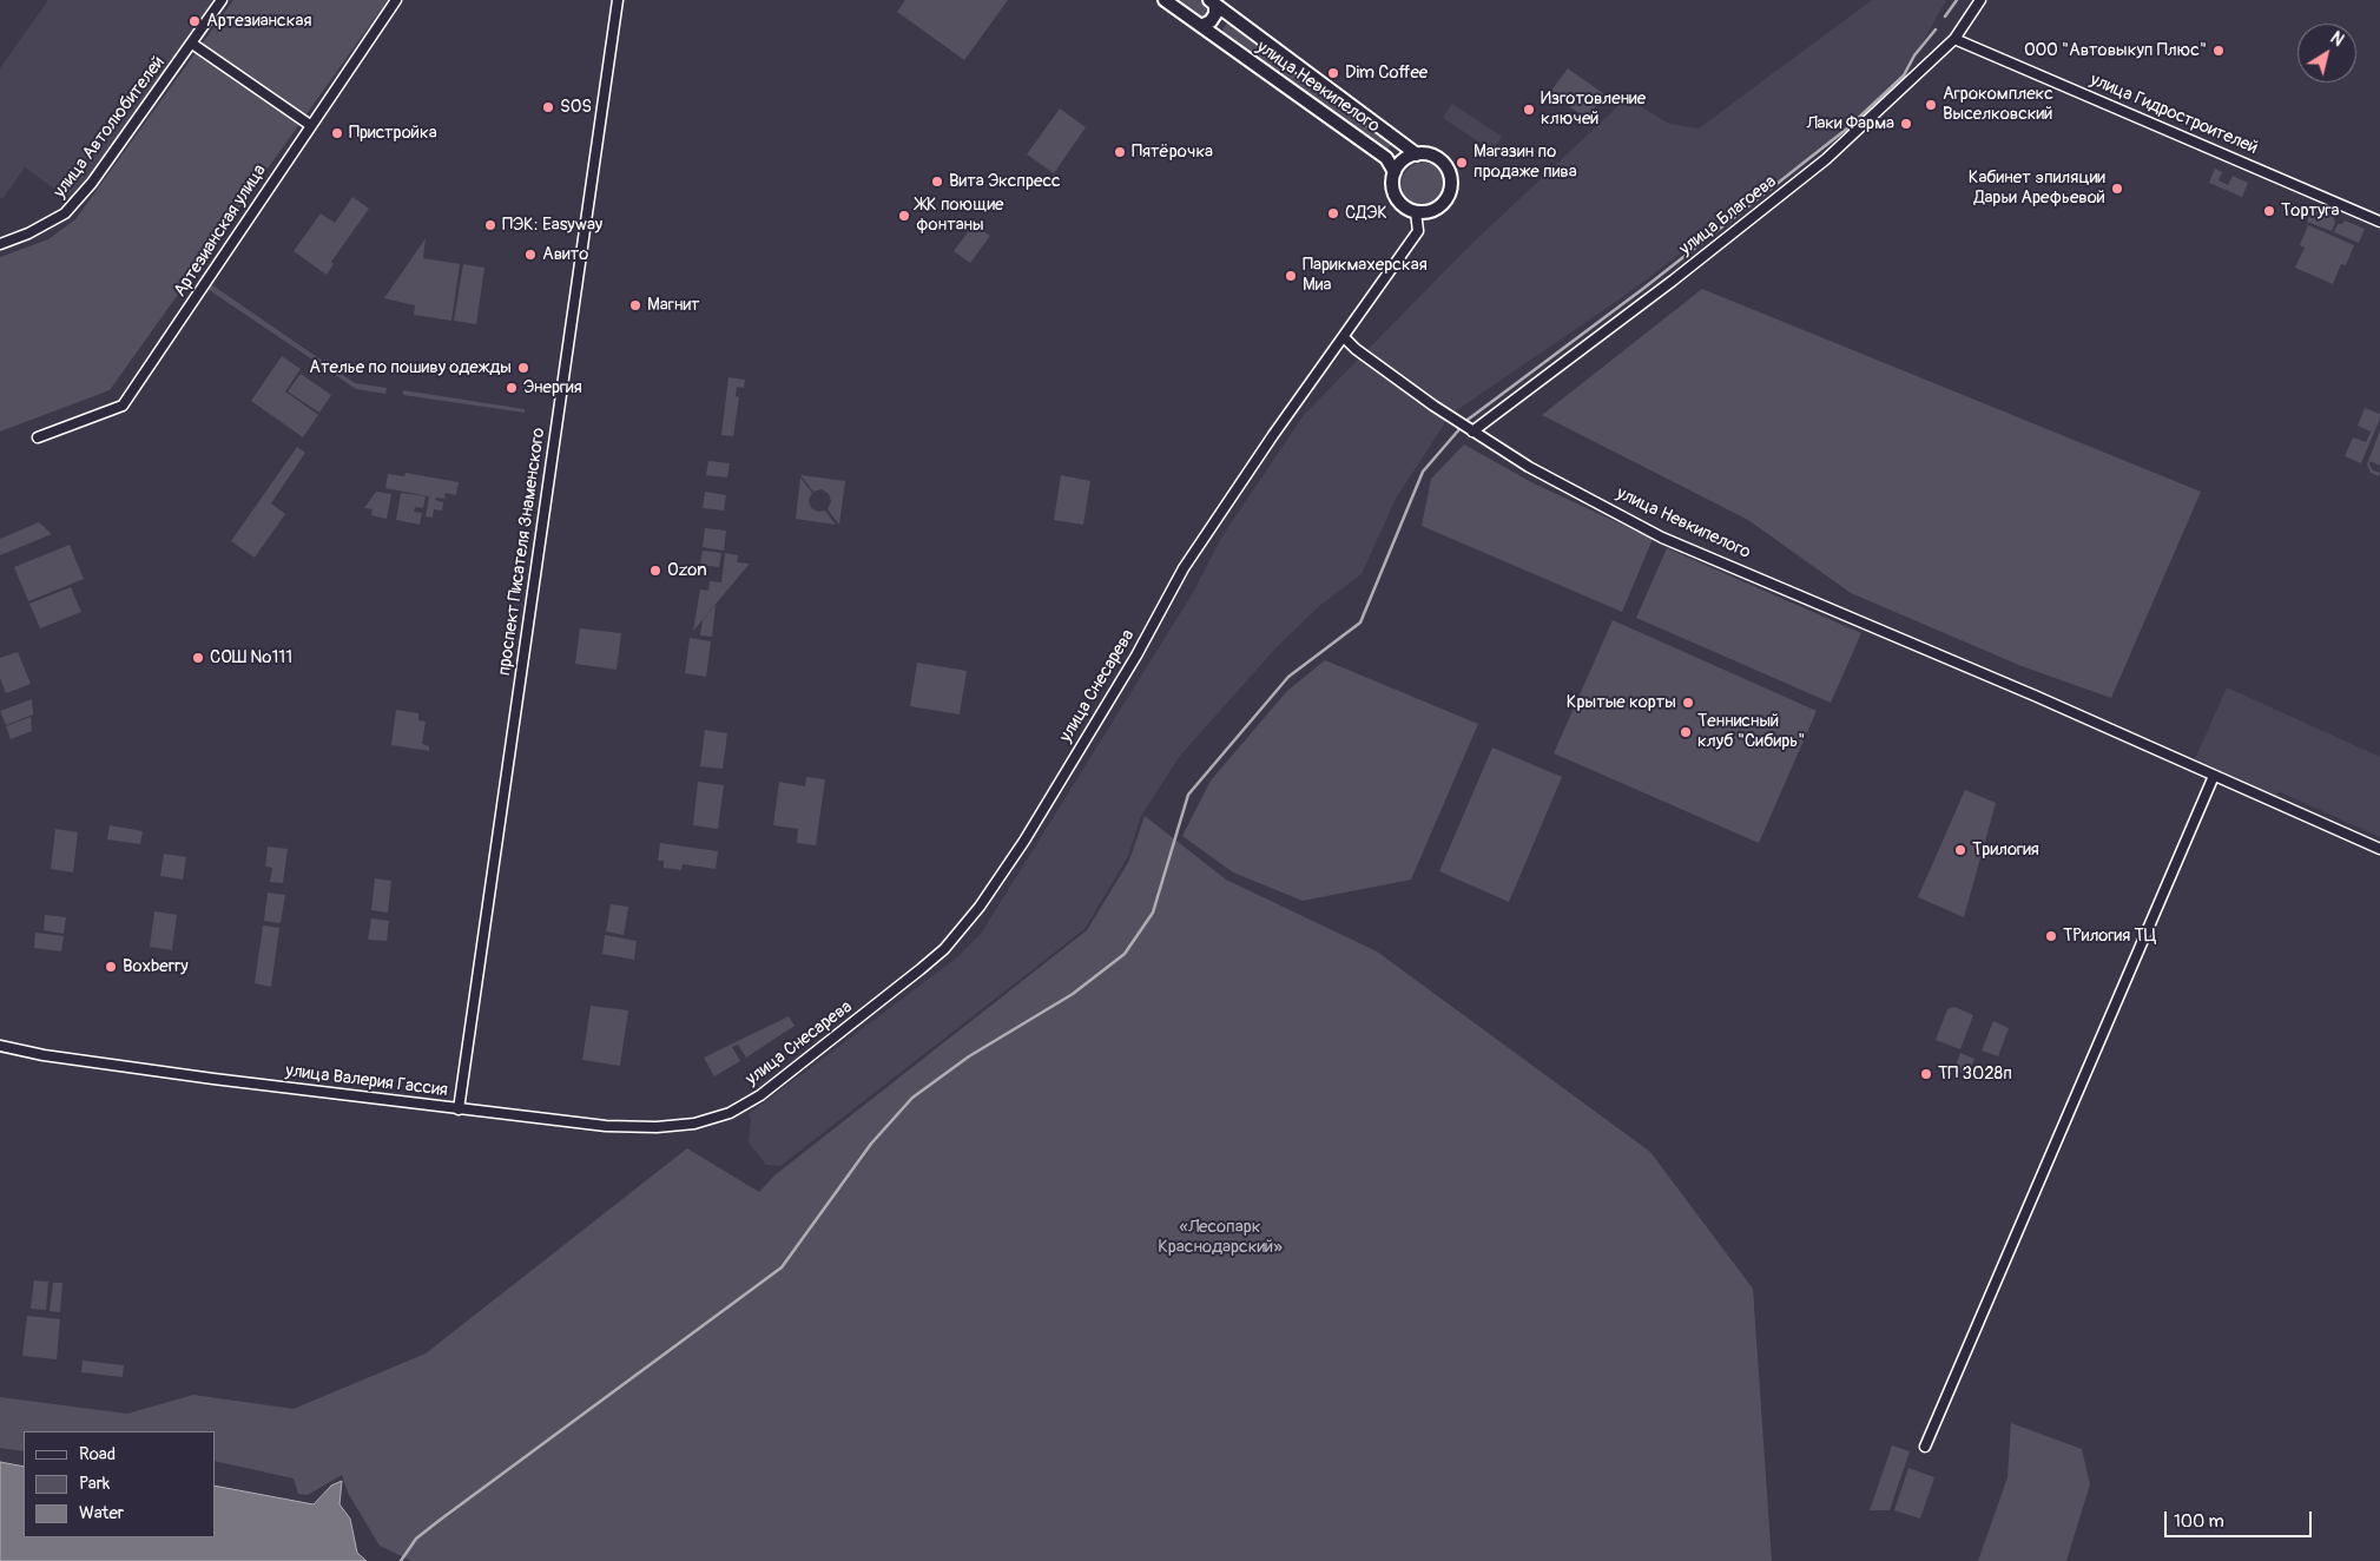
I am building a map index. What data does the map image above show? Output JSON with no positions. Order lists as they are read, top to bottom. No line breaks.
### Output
{"streets":{"street":["улица Невкипелого","улица Гидростроителей","улица Автолюбителей","улица Благоева","Артезианская улица","проспект Писателя Знаменского","улица Снесарева","улица Валерия Гассия"]},"crossings":[["улица Невкипелого","улица Благоева"],["улица Невкипелого","улица Снесарева"],["улица Гидростроителей","улица Благоева"],["проспект Писателя Знаменского","улица Валерия Гассия"],["улица Снесарева","улица Валерия Гассия"]],"parks":["«Лесопарк Краснодарский»"],"places":["Артезианская","ООО \"Автовыкуп Плюс\"","Dim Coffee","Агрокомплекс Выселковский","SOS","Изготовление ключей","Лаки Фарма","Пристройка","Пятёрочка","Магазин по продаже пива","Вита Экспресс","Кабинет эпиляции Дарьи Арефьевой","Тортуга","СДЭК","ЖК поющие фонтаны","ПЭК: Easyway","Авито","Парикмахерская Миа","Магнит","Ателье по пошиву одежды","Энергия","Ozon","СОШ №111","Крытые корты","Теннисный клуб \"Сибирь\"","Трилогия","ТРилогия ТЦ","Boxberry","ТП 3028п"],"legend":["Road","Park","Water"],"scale_bar":"100 m","north":"top right"}
